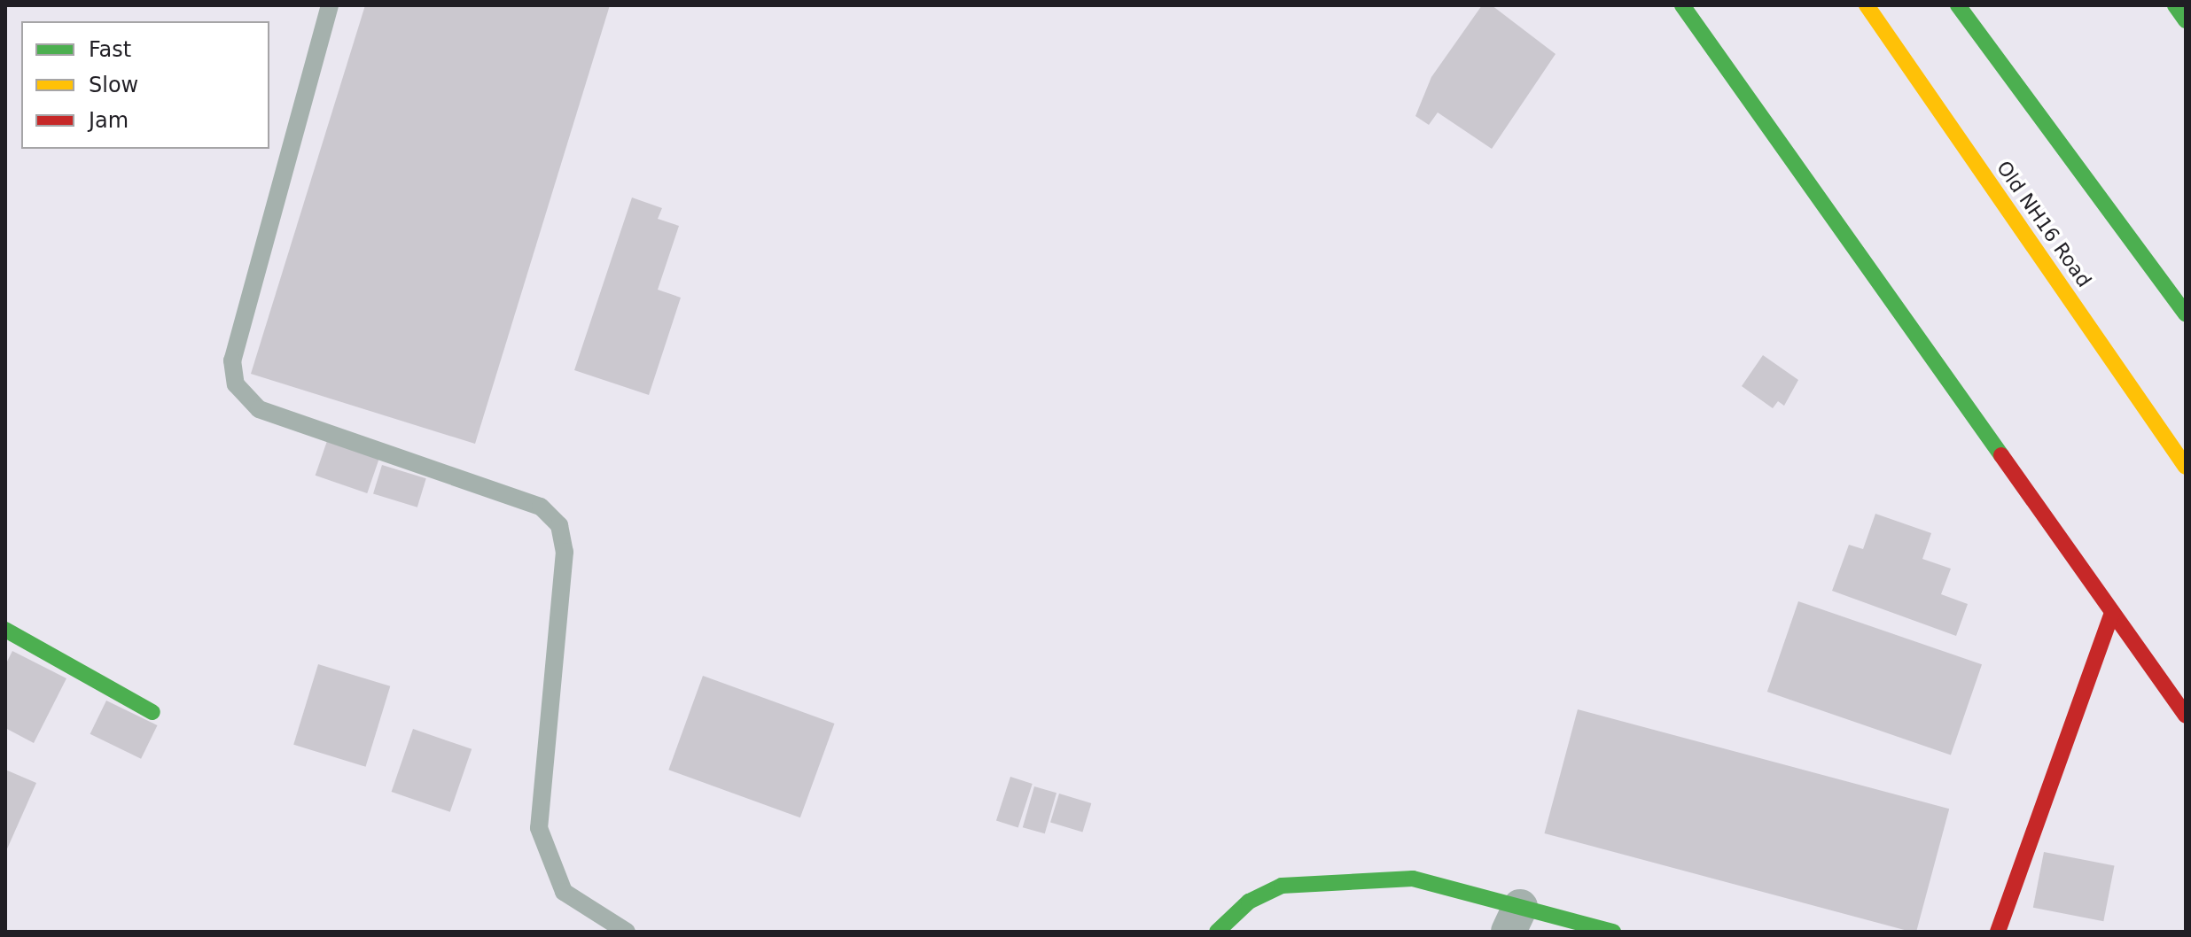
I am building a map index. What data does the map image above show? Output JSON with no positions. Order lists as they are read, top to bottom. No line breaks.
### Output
{"streets":{"street":["Old NH16 Road"]},"legend":["Fast","Slow","Jam"]}
